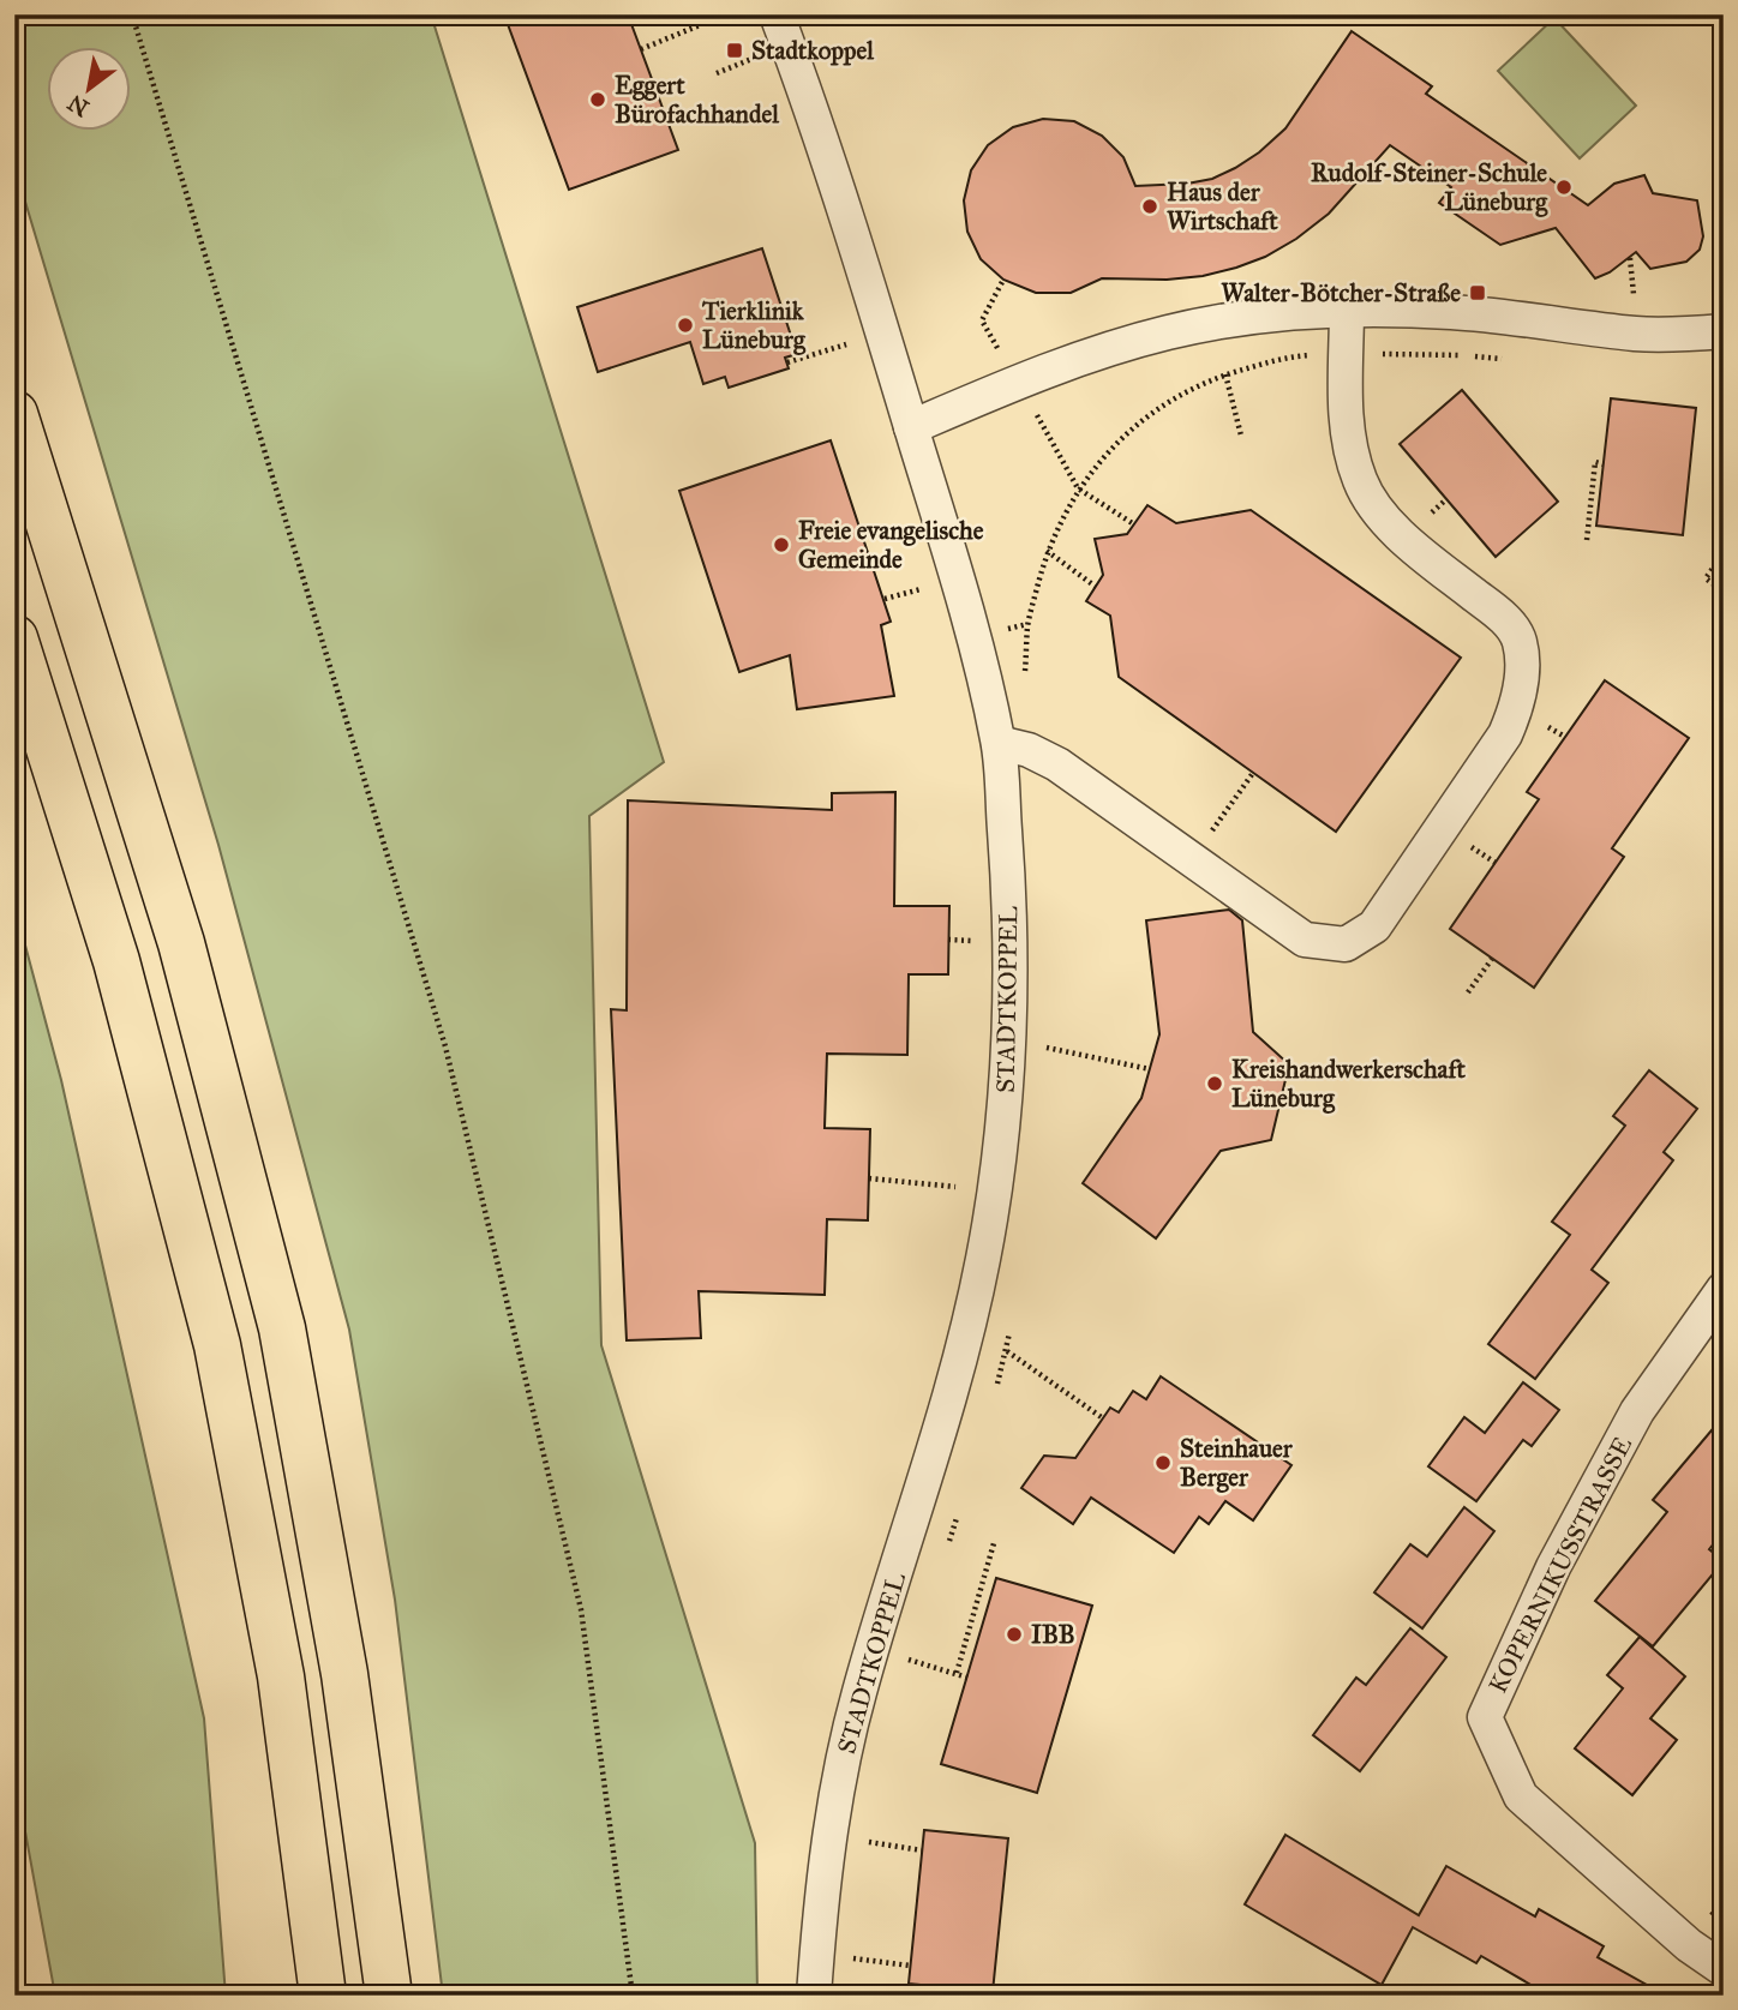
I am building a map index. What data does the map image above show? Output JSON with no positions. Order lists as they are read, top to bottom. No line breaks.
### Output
{"streets":{"street":["STADTKOPPEL","KOPERNIKUSSTRASSE"]},"places":{"transit":["Stadtkoppel","Walter-Bötcher-Straße"],"other":["Eggert Bürofachhandel","Rudolf-Steiner-Schule Lüneburg","Haus der Wirtschaft","Tierklinik Lüneburg","Freie evangelische Gemeinde","Kreishandwerkerschaft Lüneburg","Steinhauer Berger","IBB"]},"north":"bottom left"}
